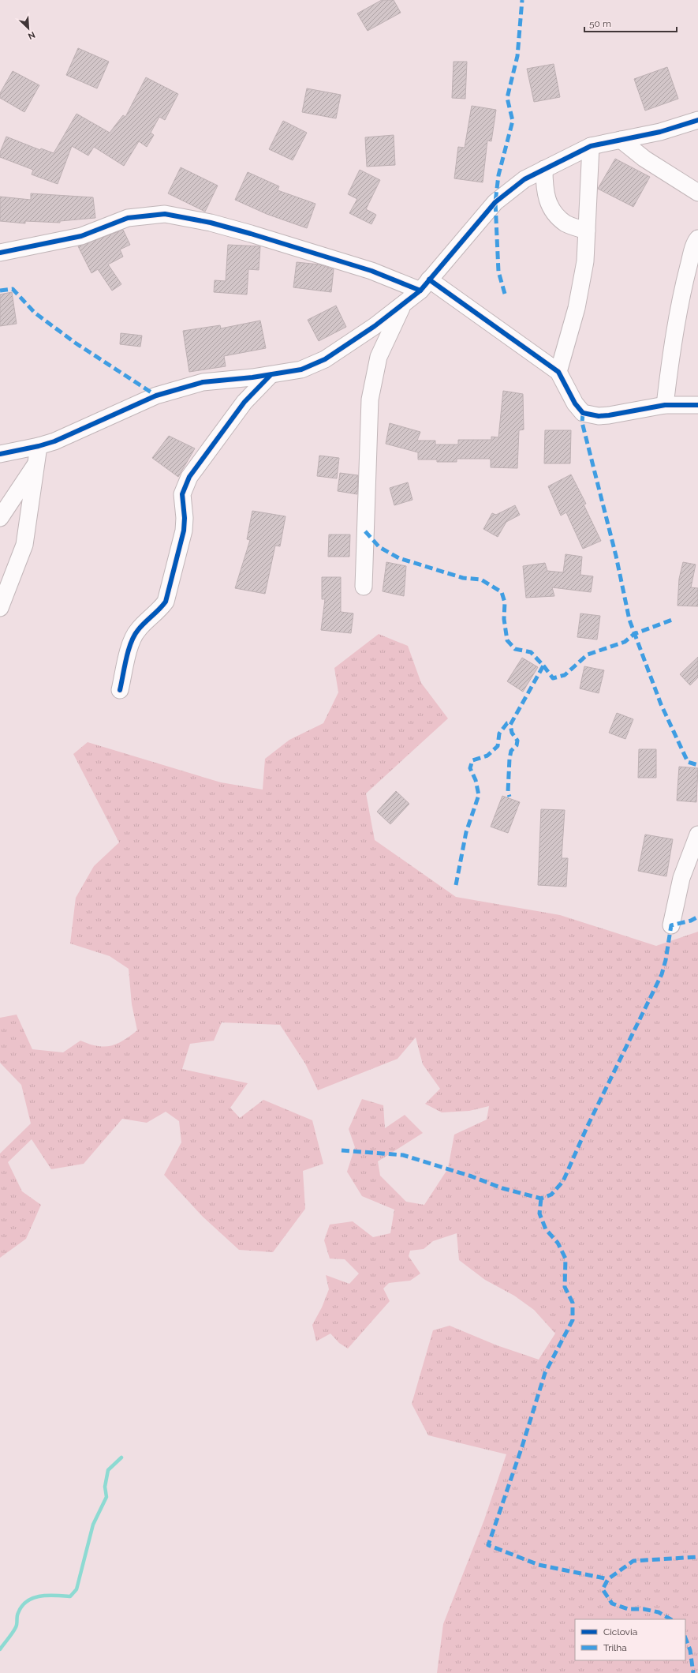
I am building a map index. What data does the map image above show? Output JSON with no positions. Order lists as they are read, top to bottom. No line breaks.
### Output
{"legend":["Ciclovia","Trilha"],"scale_bar":"50 m","north":"bottom right"}
